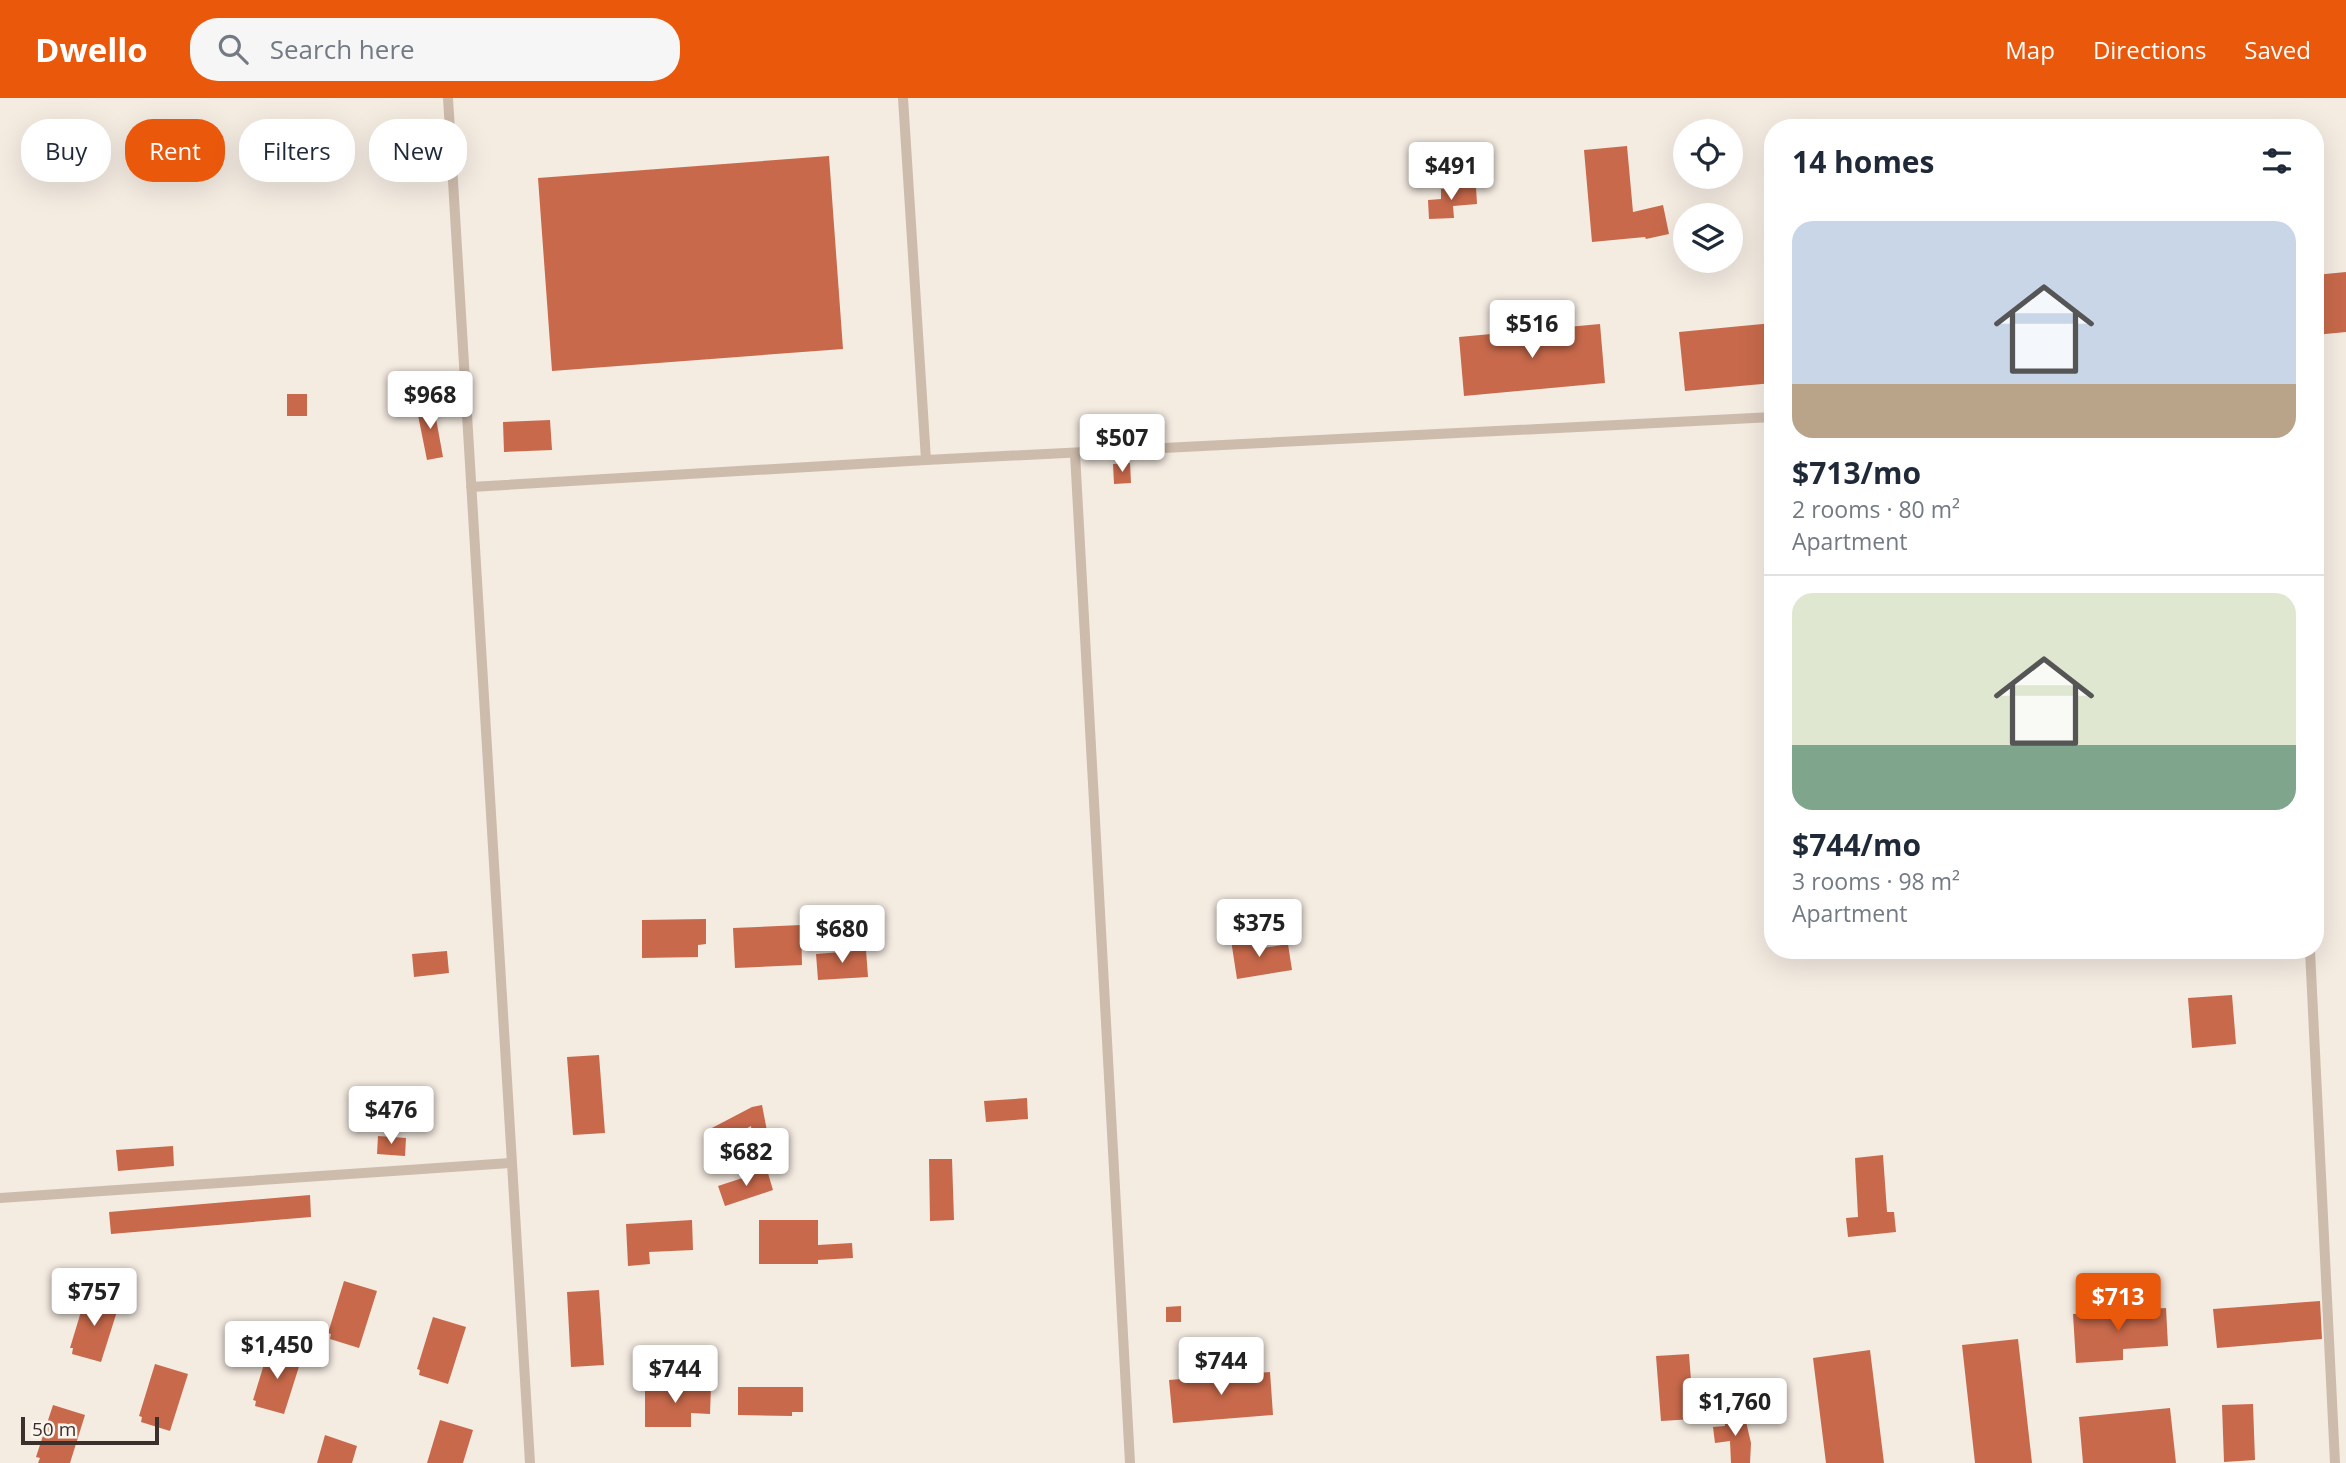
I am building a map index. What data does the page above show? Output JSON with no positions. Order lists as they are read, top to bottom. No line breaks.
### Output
{"scale_bar":"50 m","page":{"header":"Dwello","search":"Search here","nav":["Map","Directions","Saved"],"chip":["Buy","Rent","Filters","New"],"heading":"14 homes","price":["$491","$516","$968","$507","$375","$680","$476","$682","$757","$713","$1,450","$744","$744","$1,760"],"list":[{"name":"$713/mo","note":"2 rooms · 80 m² · Apartment"},{"name":"$744/mo","note":"3 rooms · 98 m² · Apartment"}],"scale":"50 m"}}
